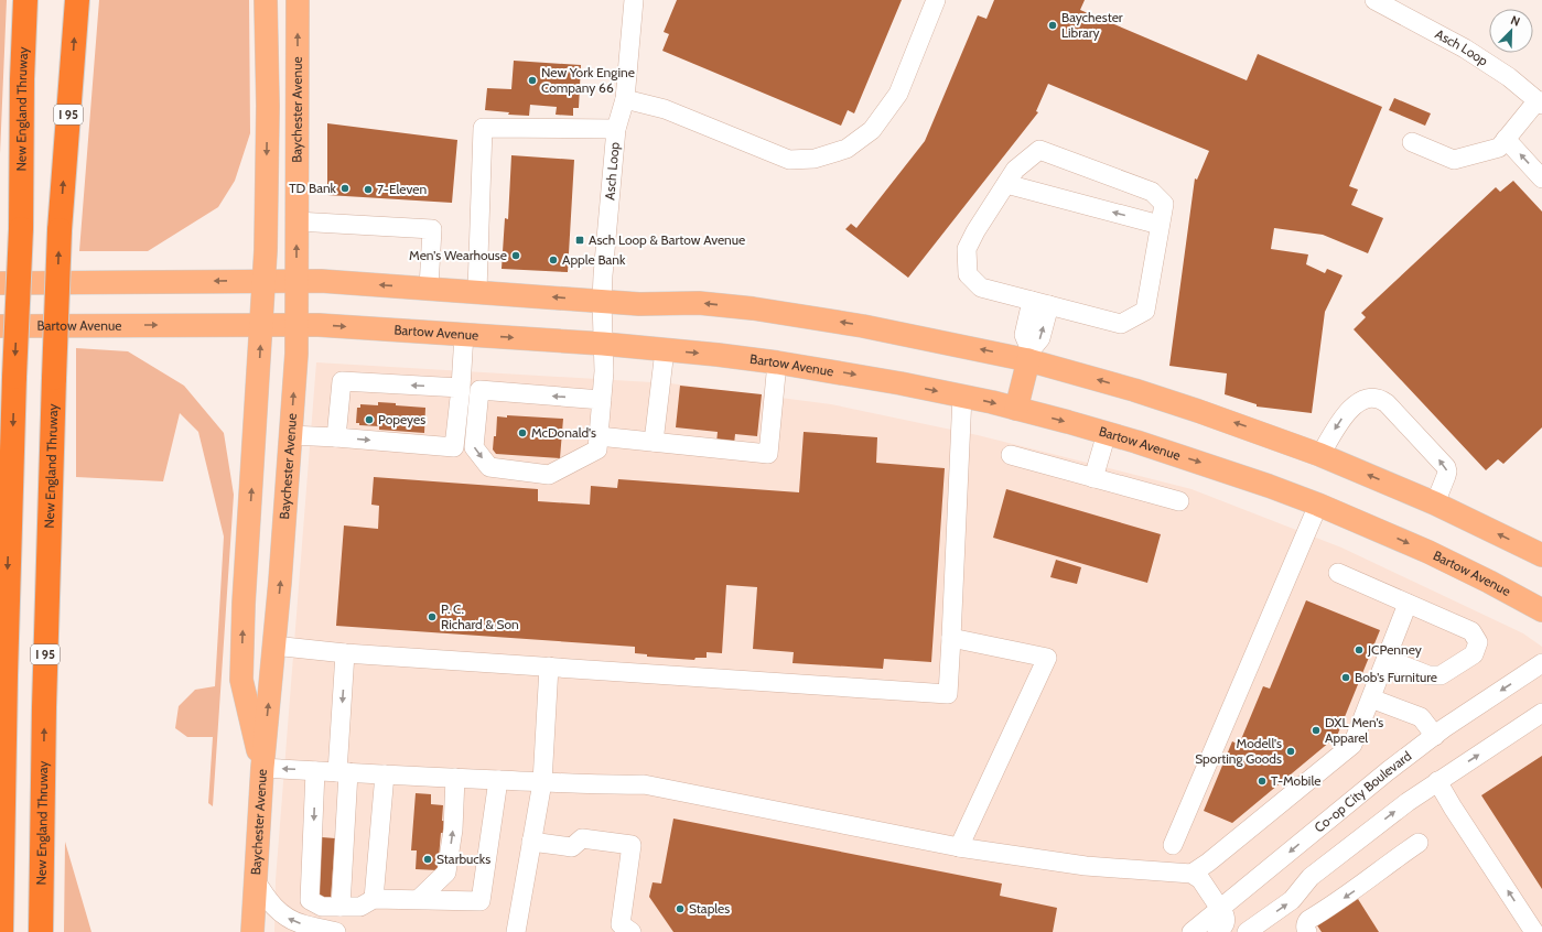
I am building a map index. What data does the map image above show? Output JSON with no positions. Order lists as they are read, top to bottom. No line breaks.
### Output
{"streets":{"highway":["New England Thruway","I 95"],"main road":["Baychester Avenue","Bartow Avenue"],"street":["Asch Loop","Co-op City Boulevard"]},"crossings":[["Asch Loop","Bartow Avenue"],["Baychester Avenue","Bartow Avenue"]],"places":{"other":["Baychester Library","New York Engine Company 66","TD Bank","7-Eleven","Men's Wearhouse","Apple Bank","Popeyes","McDonald's","P. C. Richard & Son","JCPenney","Bob's Furniture","DXL Men's Apparel","Modell's Sporting Goods","T-Mobile","Starbucks","Staples"],"transit":["Asch Loop & Bartow Avenue"]},"north":"top right"}
